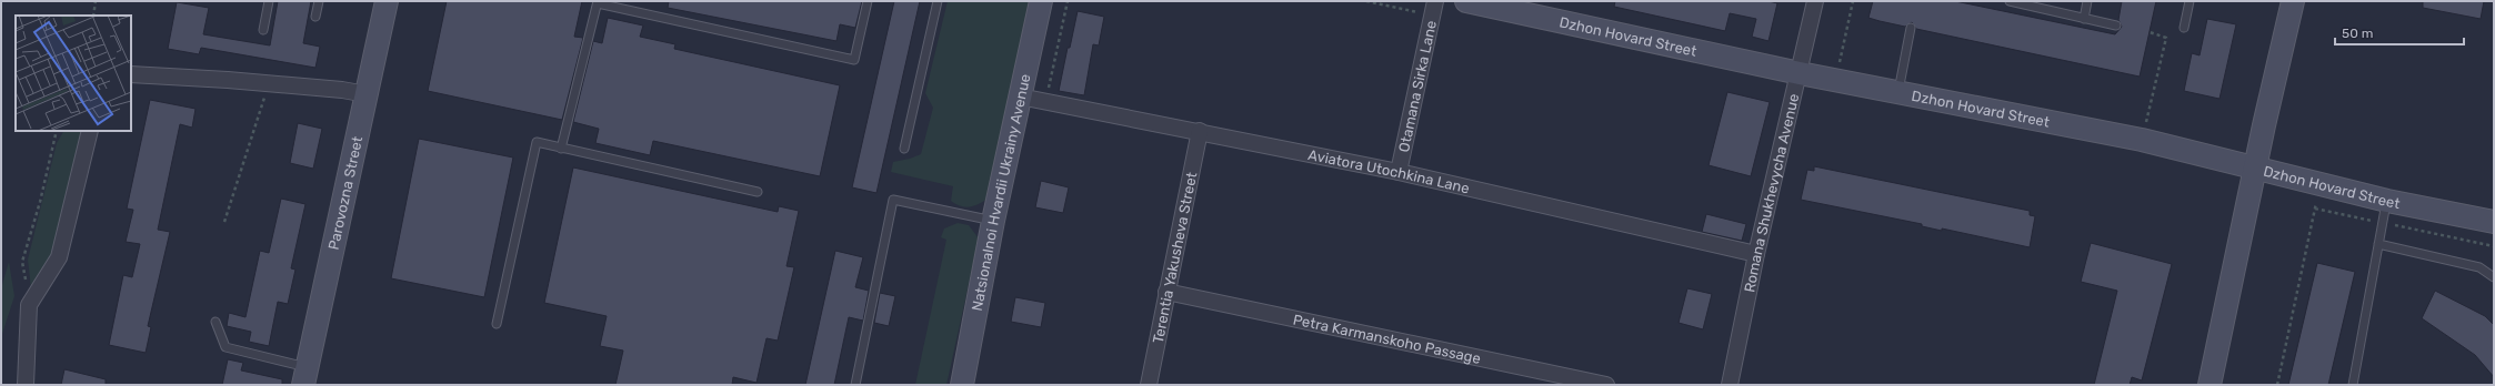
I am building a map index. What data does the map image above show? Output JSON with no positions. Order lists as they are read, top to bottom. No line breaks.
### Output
{"streets":{"street":["Dzhon Hovard Street","Otamana Sirka Lane","Aviatora Utochkina Lane","Parovozna Street","Natsionalnoi Hvardii Ukrainy Avenue","Romana Shukhevycha Avenue","Terentia Yakusheva Street","Petra Karmanskoho Passage"]},"crossings":[["Dzhon Hovard Street","Romana Shukhevycha Avenue"],["Otamana Sirka Lane","Aviatora Utochkina Lane"],["Aviatora Utochkina Lane","Natsionalnoi Hvardii Ukrainy Avenue"],["Aviatora Utochkina Lane","Romana Shukhevycha Avenue"],["Aviatora Utochkina Lane","Terentia Yakusheva Street"],["Terentia Yakusheva Street","Petra Karmanskoho Passage"]],"scale_bar":"50 m"}
